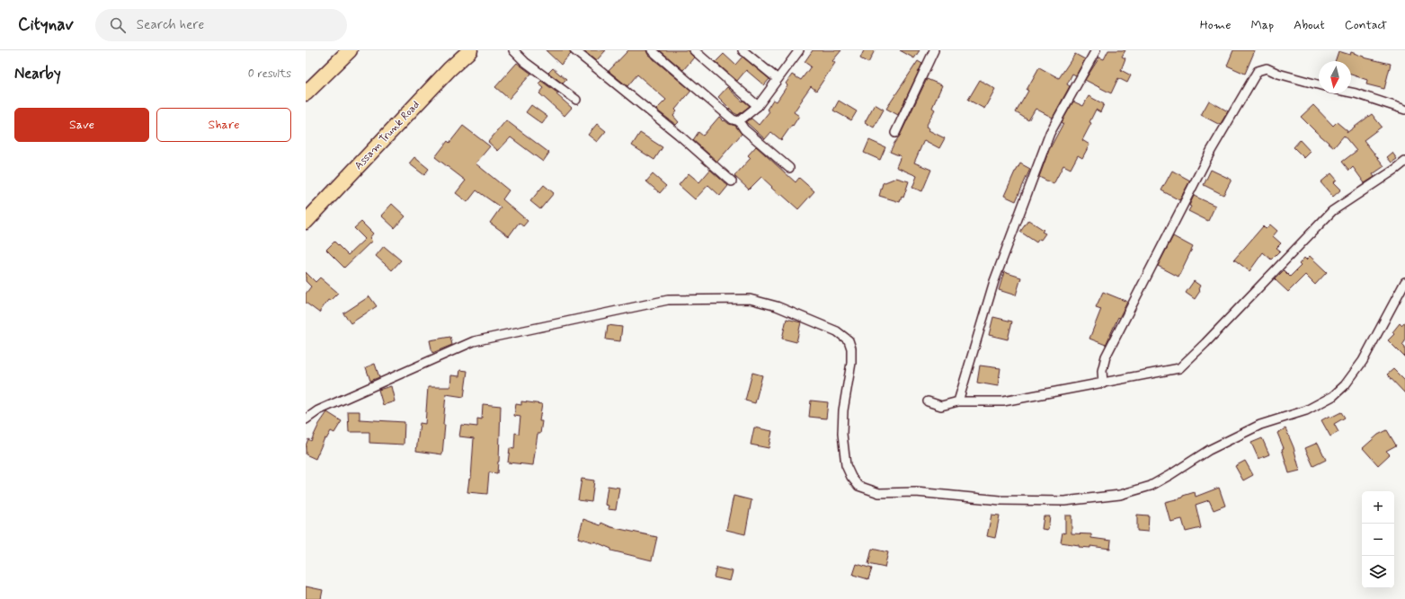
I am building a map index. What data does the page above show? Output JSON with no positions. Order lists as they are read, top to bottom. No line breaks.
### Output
{"streets":{"highway":["Assam Trunk Road"]},"north":"bottom","page":{"header":"Citynav","search":"Search here","nav":["Home","Map","About","Contact"],"heading":["Nearby","0 results"],"buttons":["Save","Share"],"map_buttons":["+","−"]}}
